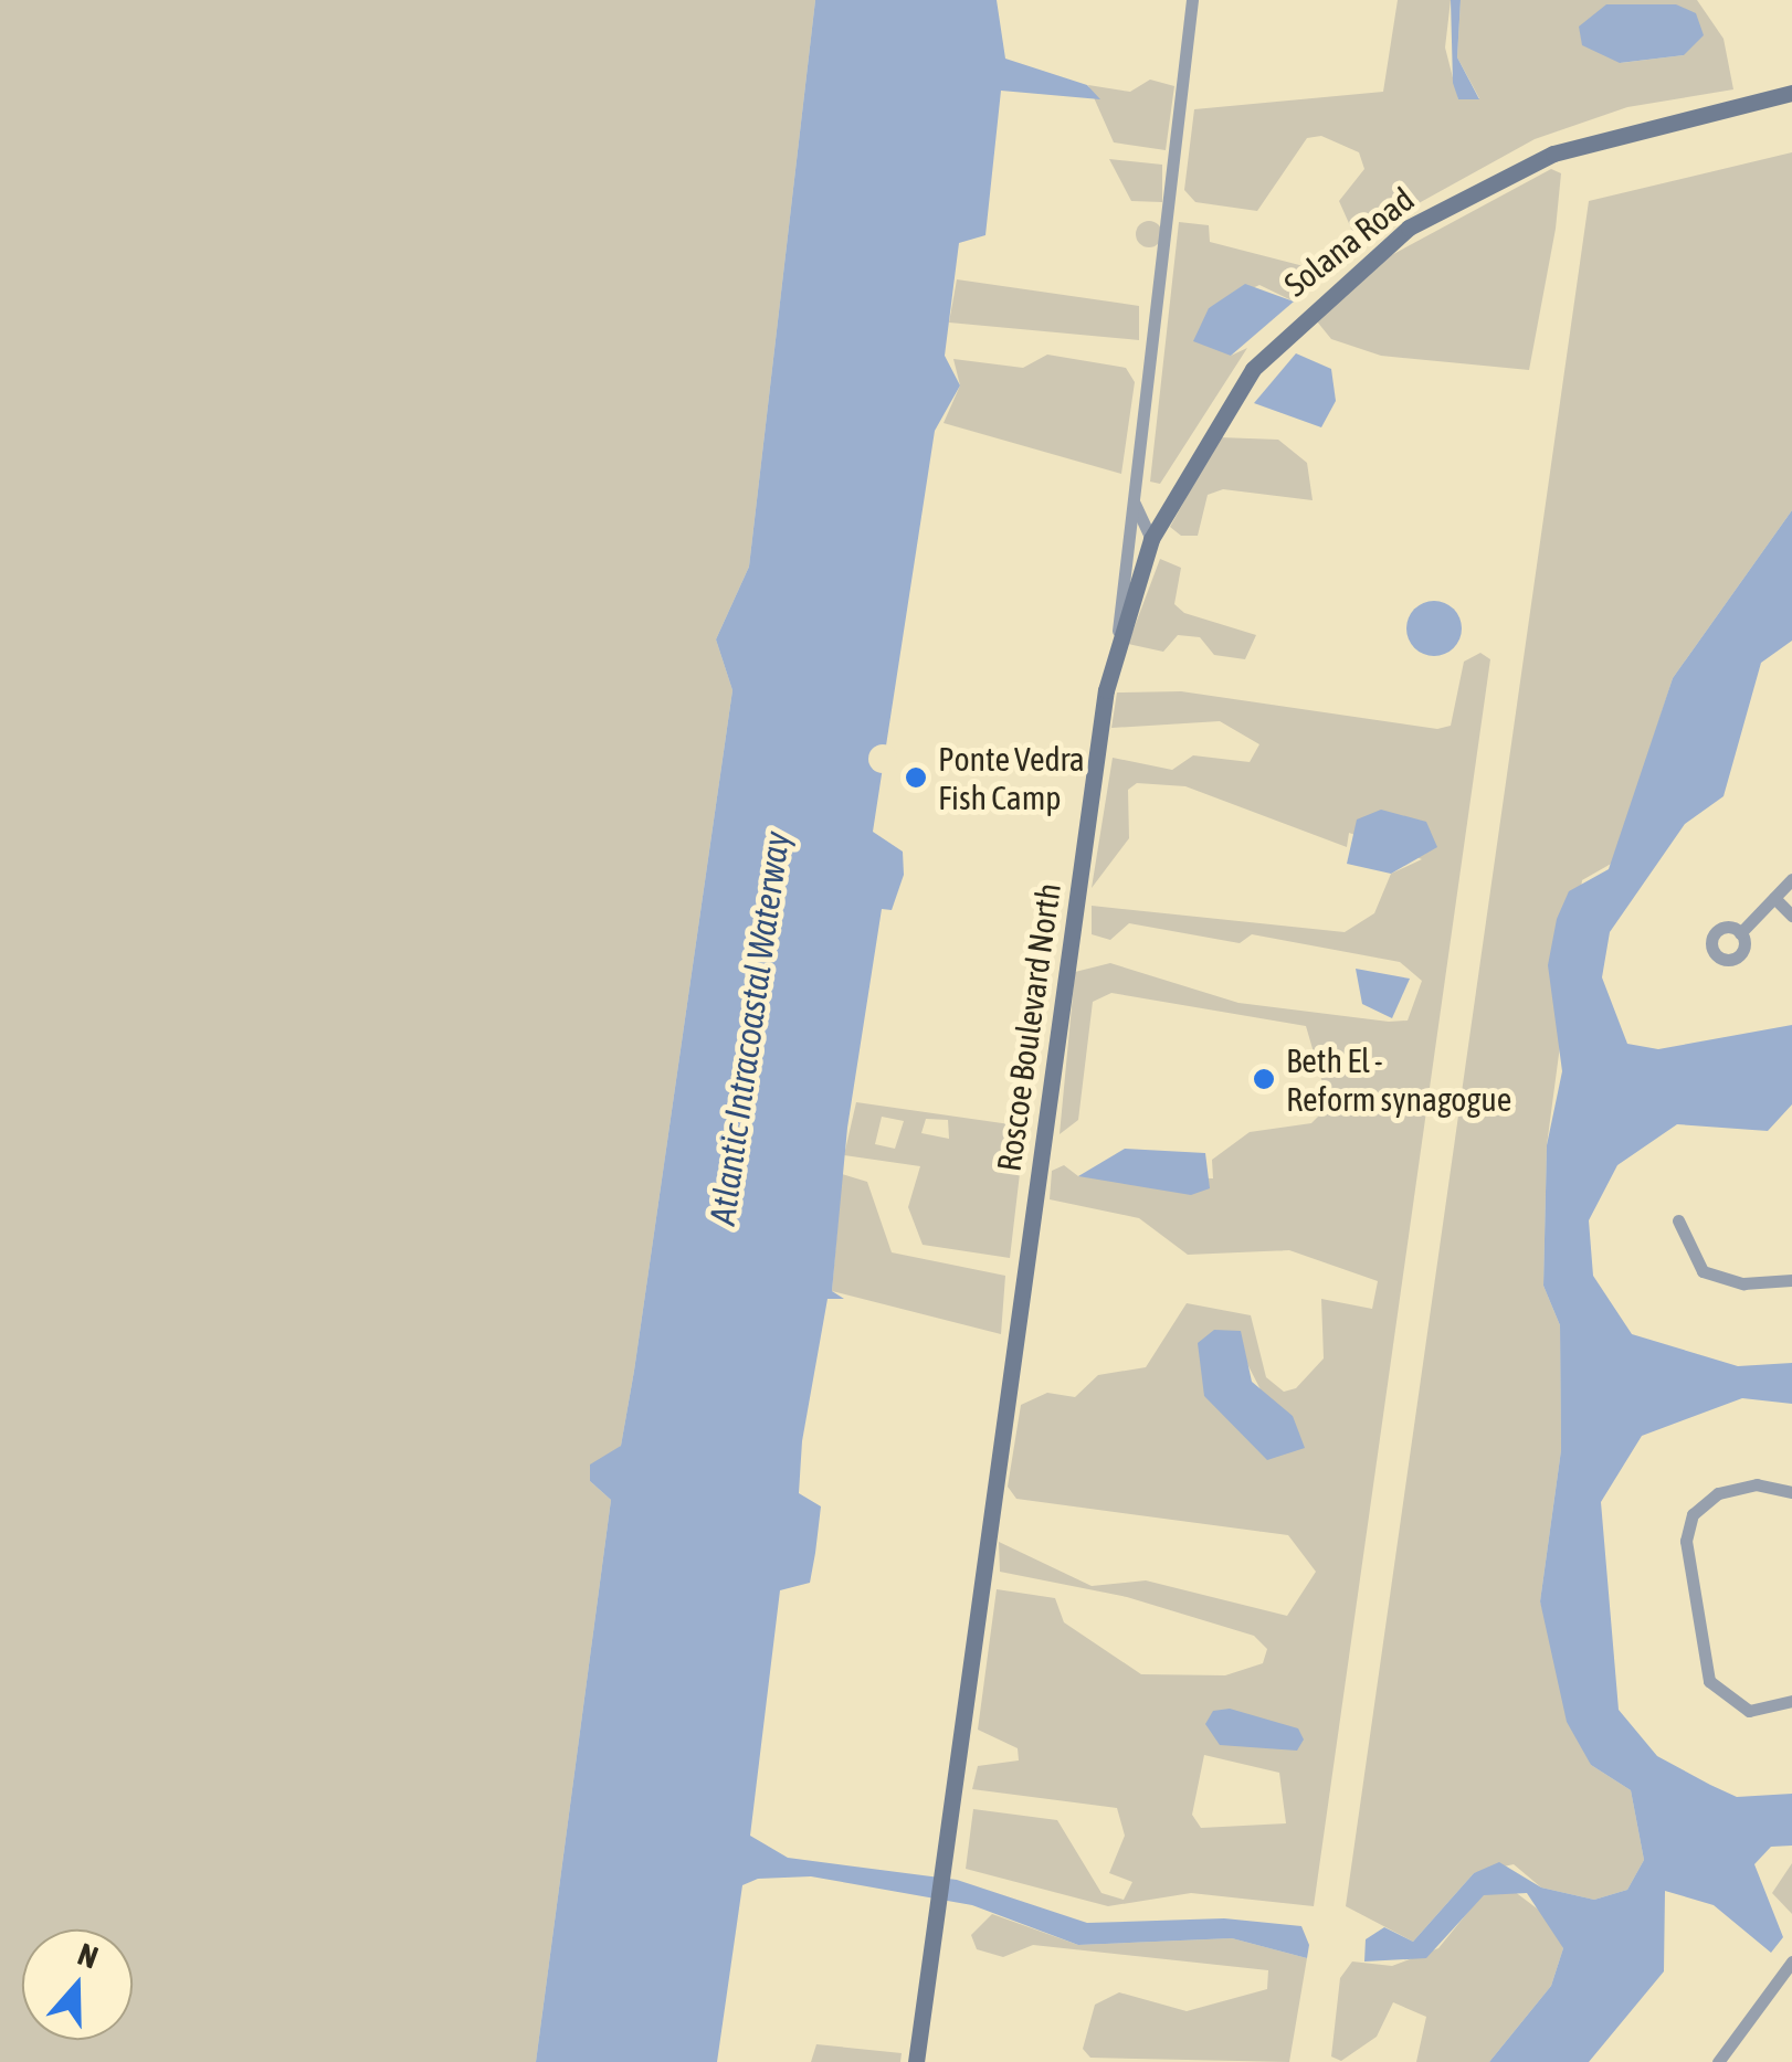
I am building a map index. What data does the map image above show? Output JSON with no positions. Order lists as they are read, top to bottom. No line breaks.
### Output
{"streets":{"street":["Solana Road","Roscoe Boulevard North"]},"crossings":[["Solana Road","Roscoe Boulevard North"]],"water":["Atlantic Intracoastal Waterway"],"places":["Ponte Vedra Fish Camp","Beth El - Reform synagogue"],"north":"top"}
